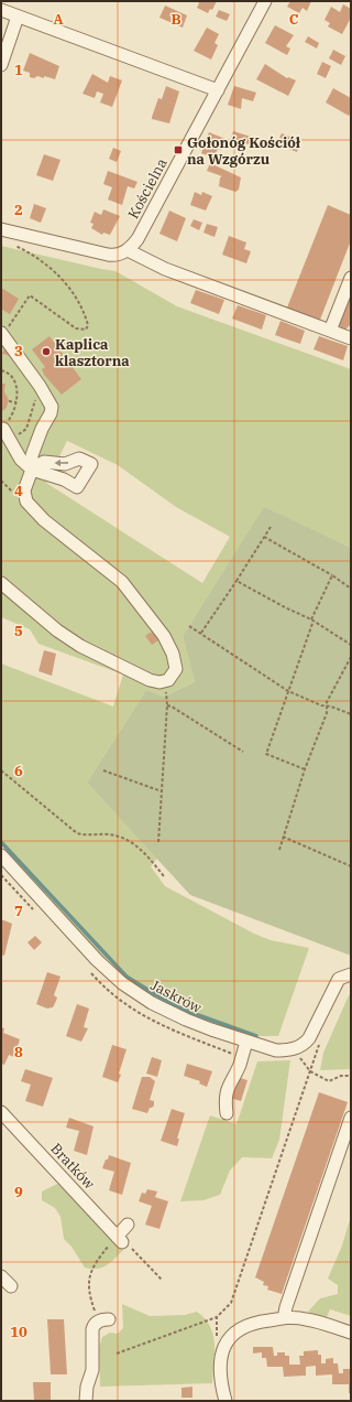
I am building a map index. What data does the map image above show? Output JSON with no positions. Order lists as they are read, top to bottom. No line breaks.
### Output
{"streets":{"street":["Kościelna","Jaskrów","Bratków"]},"places":{"transit":["Gołonóg Kościół na Wzgórzu"],"other":["Kaplica klasztorna"]},"grid":{"columns":["A","B","C"],"rows":["1","2","3","4","5","6","7","8","9","10"]}}
